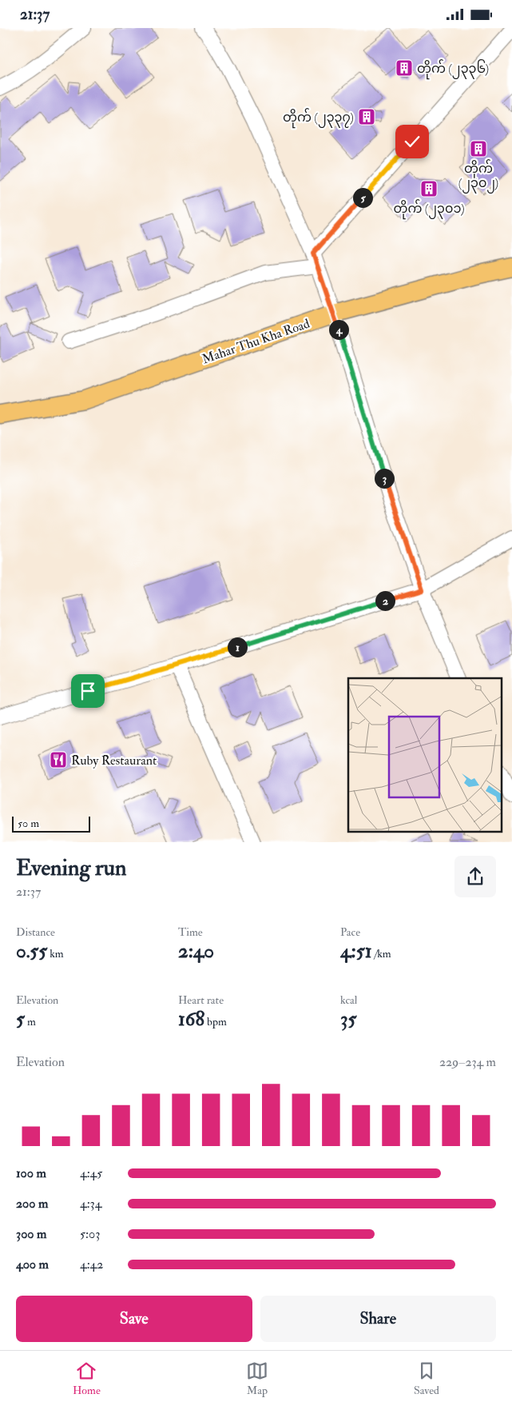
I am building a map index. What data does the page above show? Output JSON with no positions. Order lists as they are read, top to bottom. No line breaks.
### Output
{"streets":{"main road":["Mahar Thu Kha Road"]},"places":{"building":["တိုက် (၂၃၃၆)","တိုက် (၂၃၃၇)","တိုက် (၂၃၀၂)","တိုက် (၂၃၀၁)"],"restaurant":["Ruby Restaurant"]},"scale_bar":"50 m","page":{"status":"21:37","pins":["5","4","3","2","1"],"scale":"50 m","heading":["Evening run","21:37"],"stats":[["Distance","0.55 km"],["Time","2:40"],["Pace","4:51 /km"],["Elevation","5 m"],["Heart rate","168 bpm"],["kcal","35"]],"chart":["Elevation","229–234 m"],"list":[{"name":"100 m","note":"4:45"},{"name":"200 m","note":"4:34"},{"name":"300 m","note":"5:03"},{"name":"400 m","note":"4:42"}],"buttons":["Save","Share"],"tabs":["Home","Map","Saved"]}}
